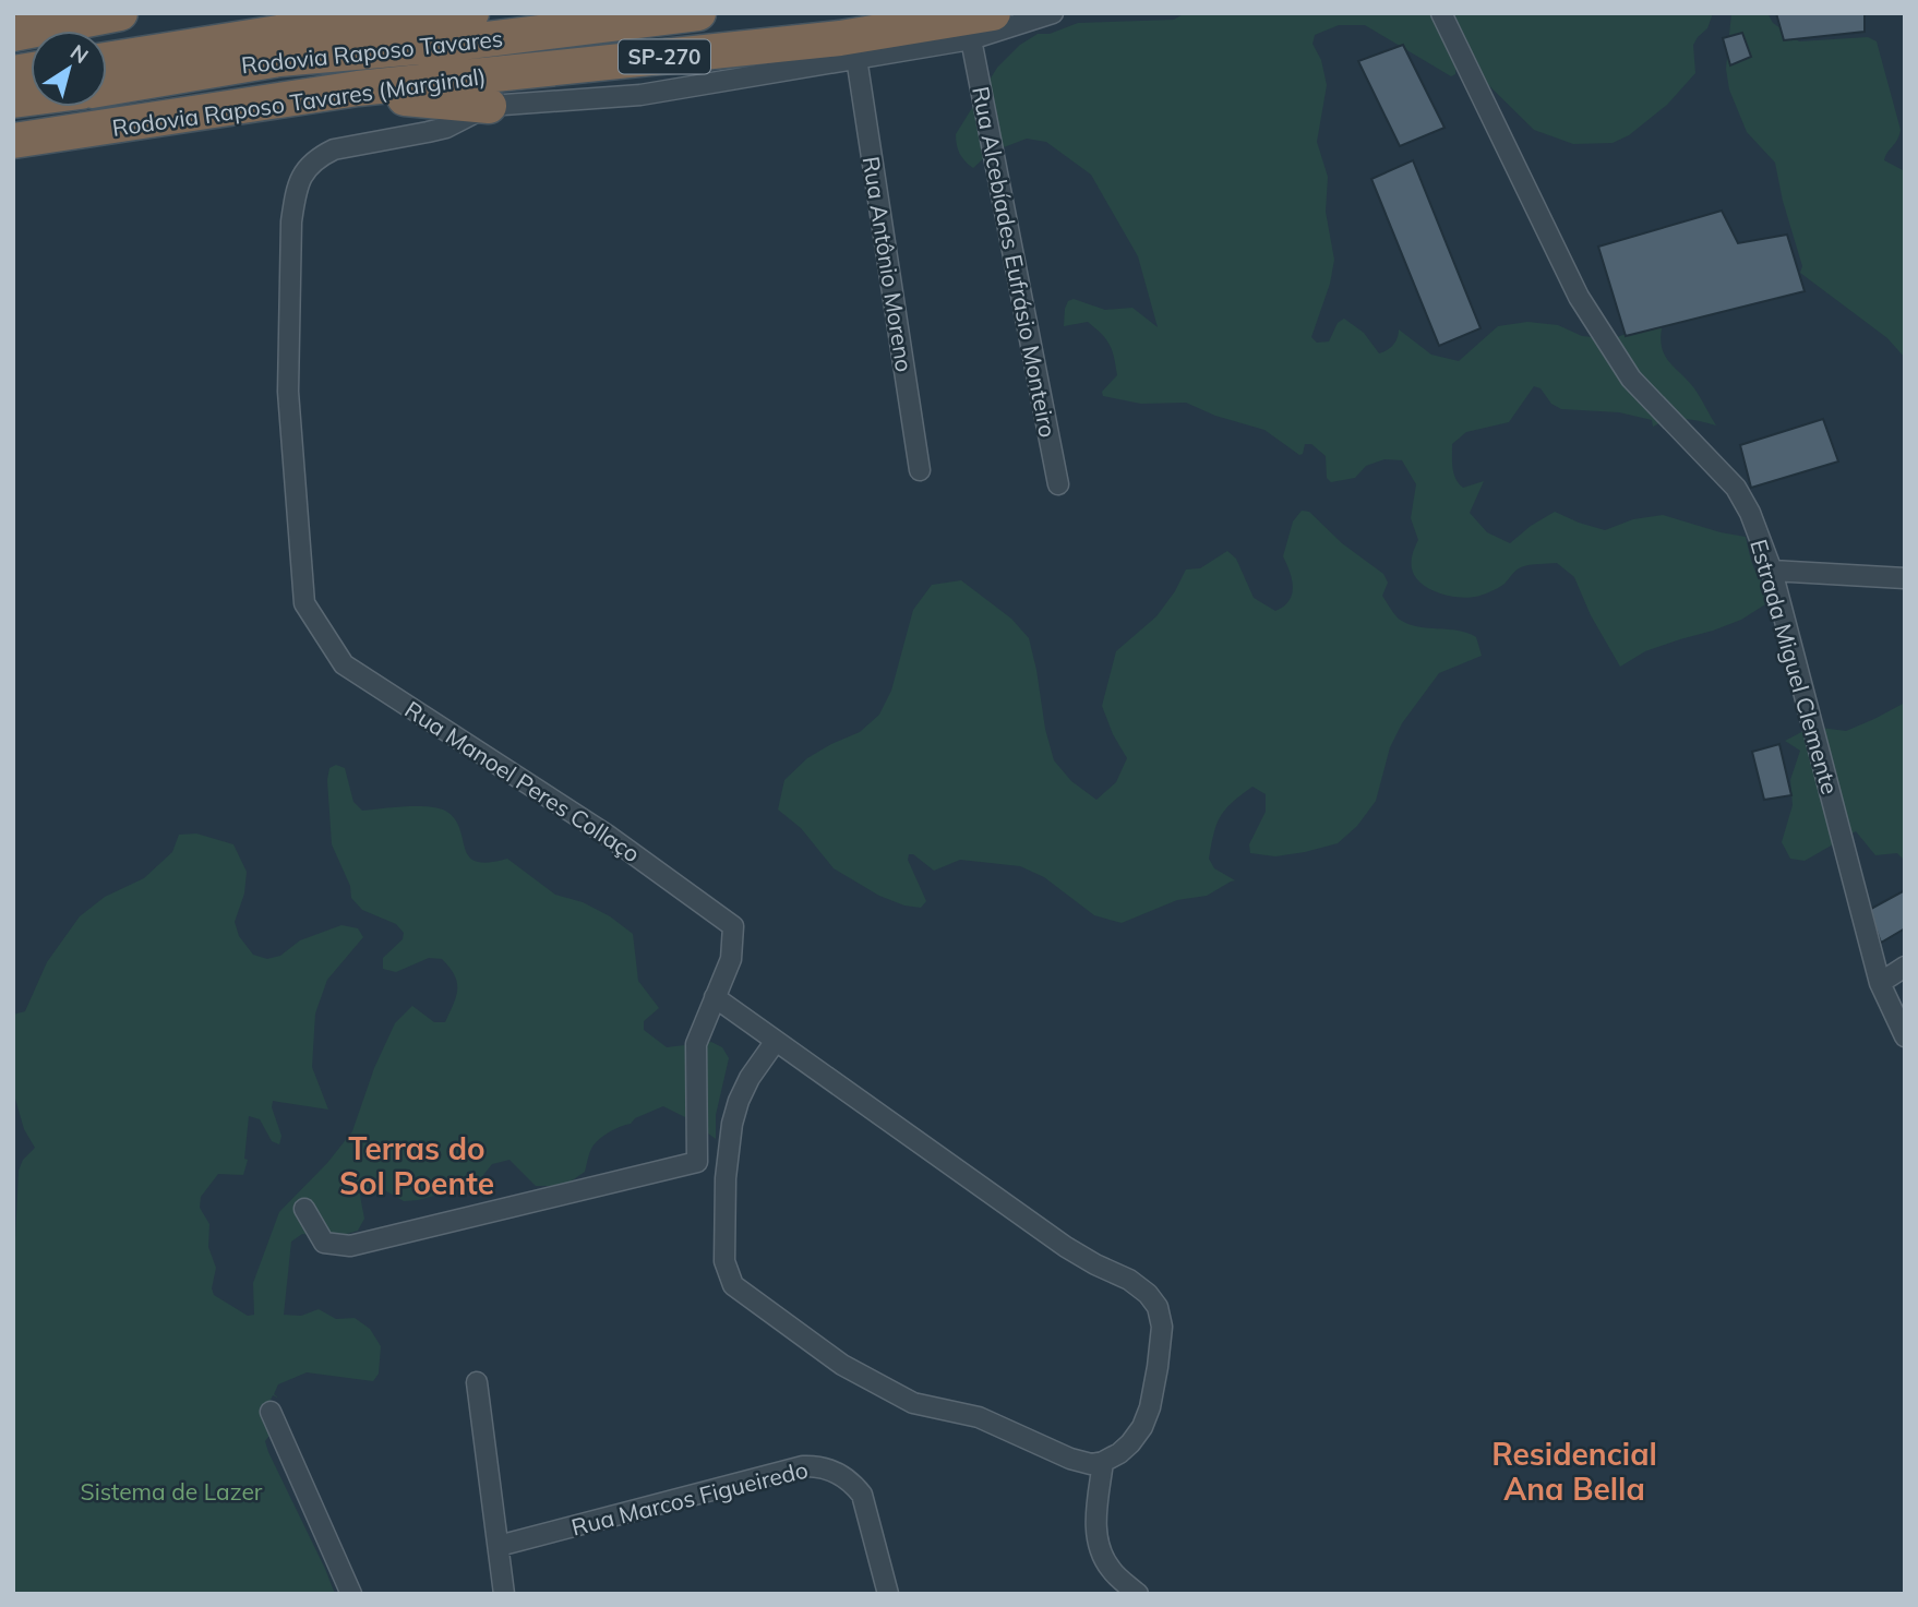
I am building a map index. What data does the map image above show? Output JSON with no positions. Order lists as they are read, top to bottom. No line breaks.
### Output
{"streets":{"highway":["Rodovia Raposo Tavares","SP-270","Rodovia Raposo Tavares (Marginal)"],"street":["Rua Alcebíades Eufrásio Monteiro","Rua Antônio Moreno","Estrada Miguel Clemente","Rua Manoel Peres Collaço","Rua Marcos Figueiredo"]},"districts":["Terras do Sol Poente","Residencial Ana Bella"],"parks":["Sistema de Lazer"],"north":"top right"}
